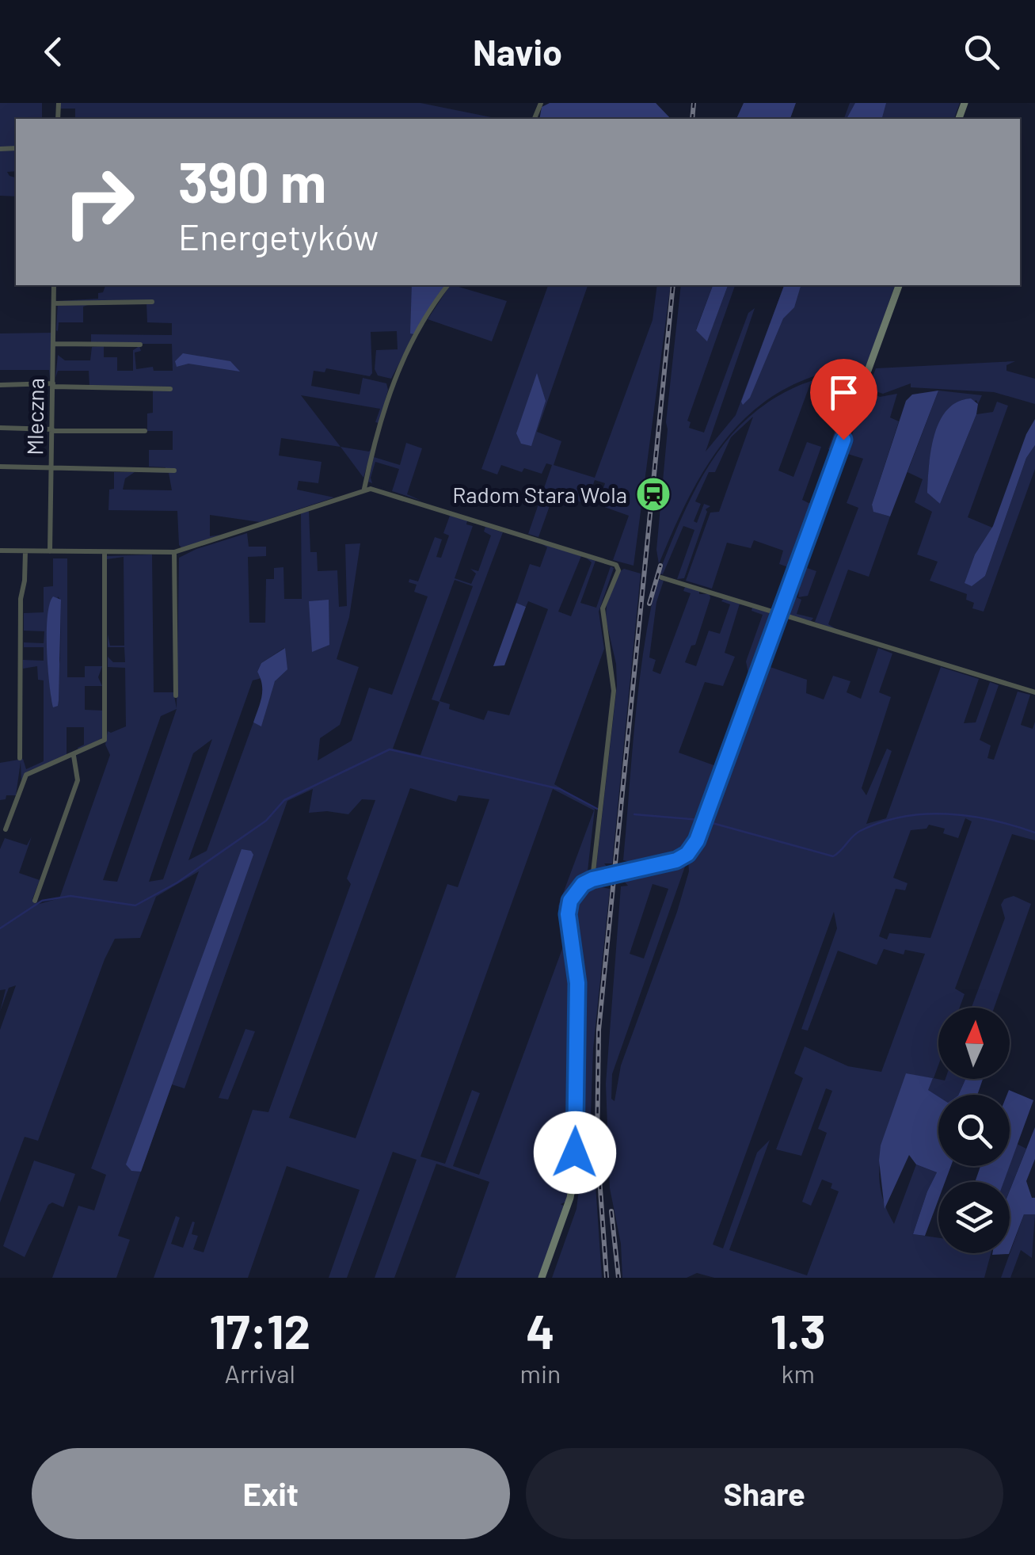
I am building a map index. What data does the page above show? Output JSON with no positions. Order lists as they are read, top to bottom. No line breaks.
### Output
{"streets":{"street":["Mleczna"]},"places":{"station":["Radom Stara Wola"]},"north":"top","page":{"header":"Navio","turn":["390 m","Energetyków"],"eta":["17:12","Arrival","4","min","1.3","km"],"buttons":["Exit","Share"]}}
